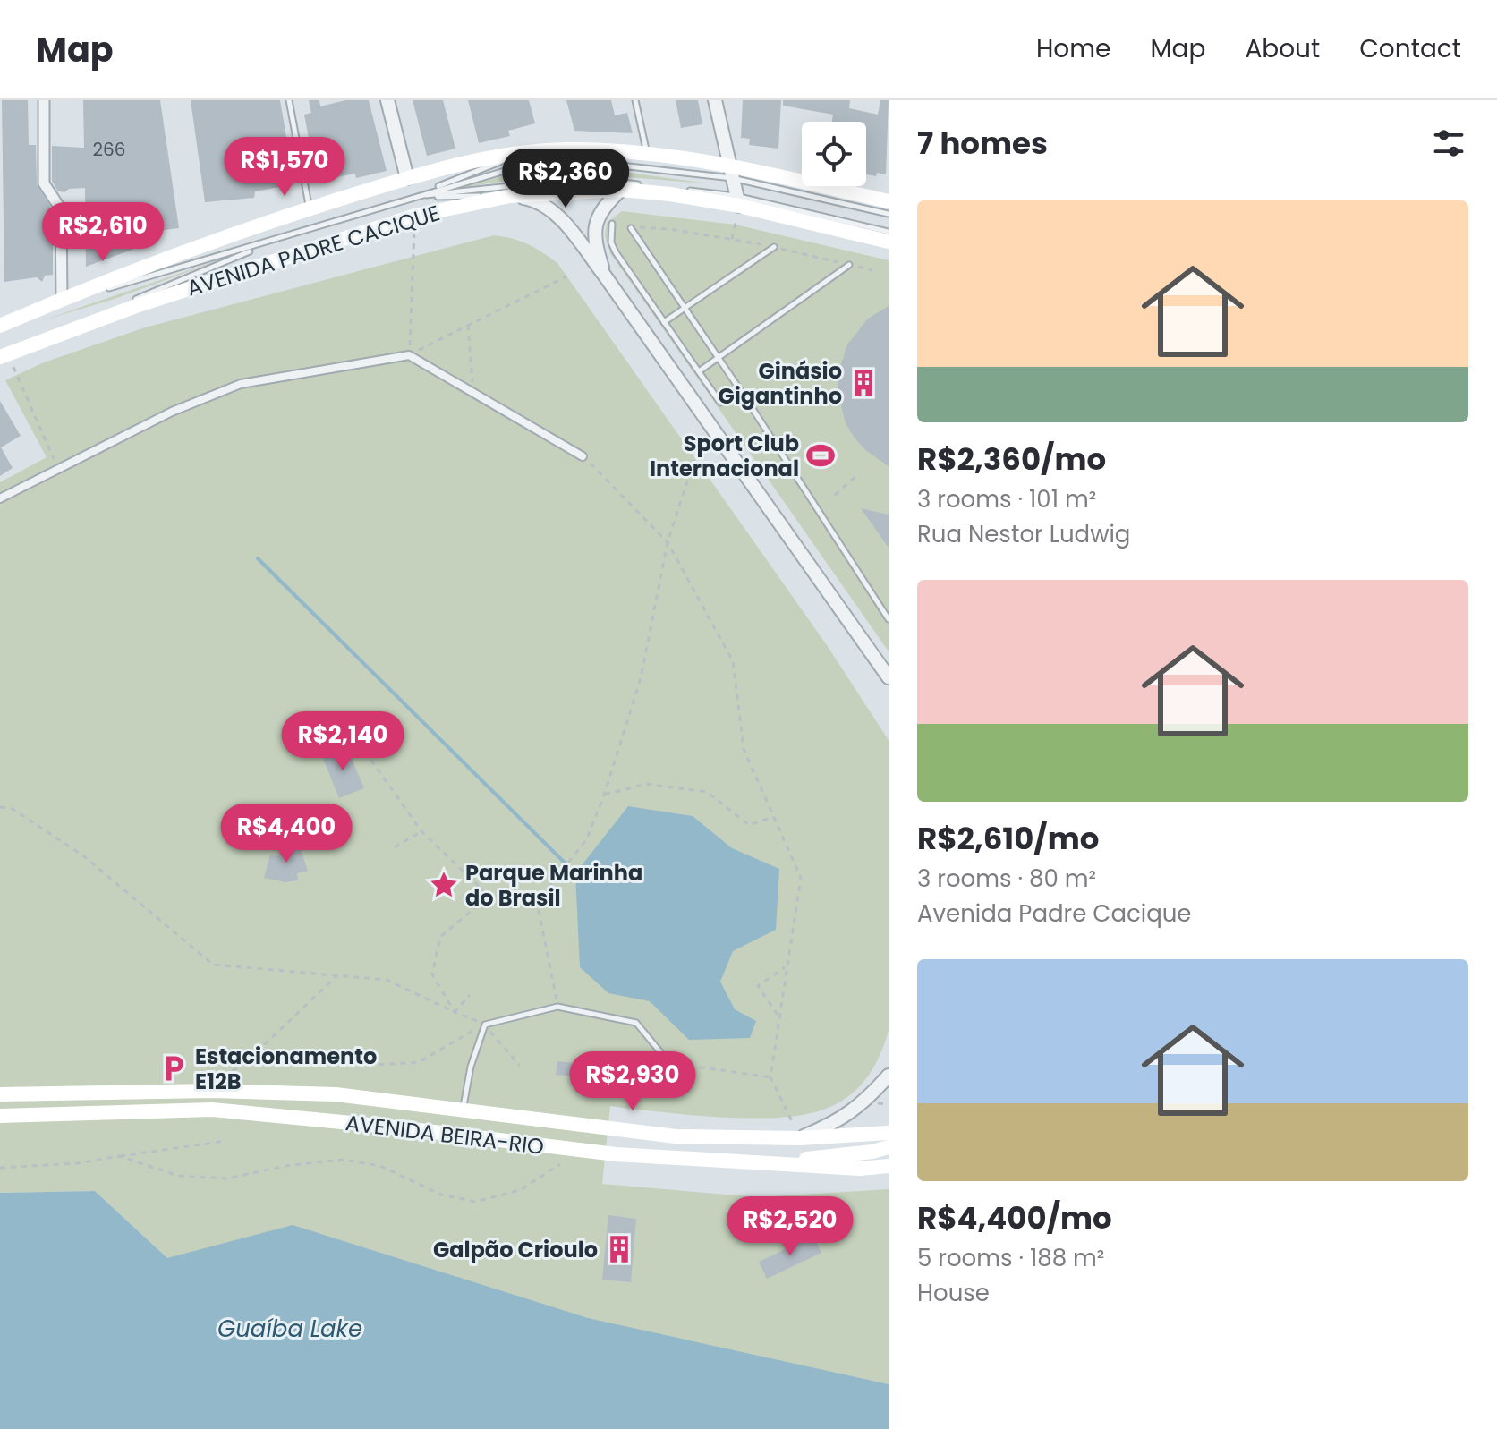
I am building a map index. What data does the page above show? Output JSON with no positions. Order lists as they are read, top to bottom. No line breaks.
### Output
{"streets":{"main road":["AVENIDA PADRE CACIQUE","AVENIDA BEIRA-RIO"]},"water":["Guaíba Lake"],"places":{"building":["Ginásio Gigantinho","Galpão Crioulo"],"sports":["Sport Club Internacional"],"place":["Parque Marinha do Brasil"],"parking":["Estacionamento E12B"]},"house_numbers":["266"],"page":{"header":"Map","nav":["Home","Map","About","Contact"],"heading":"7 homes","price":["R$1,570","R$2,360","R$2,610","R$2,140","R$4,400","R$2,930","R$2,520"],"list":[{"name":"R$2,360/mo","note":"3 rooms · 101 m² · Rua Nestor Ludwig"},{"name":"R$2,610/mo","note":"3 rooms · 80 m² · Avenida Padre Cacique"},{"name":"R$4,400/mo","note":"5 rooms · 188 m² · House"}]}}
